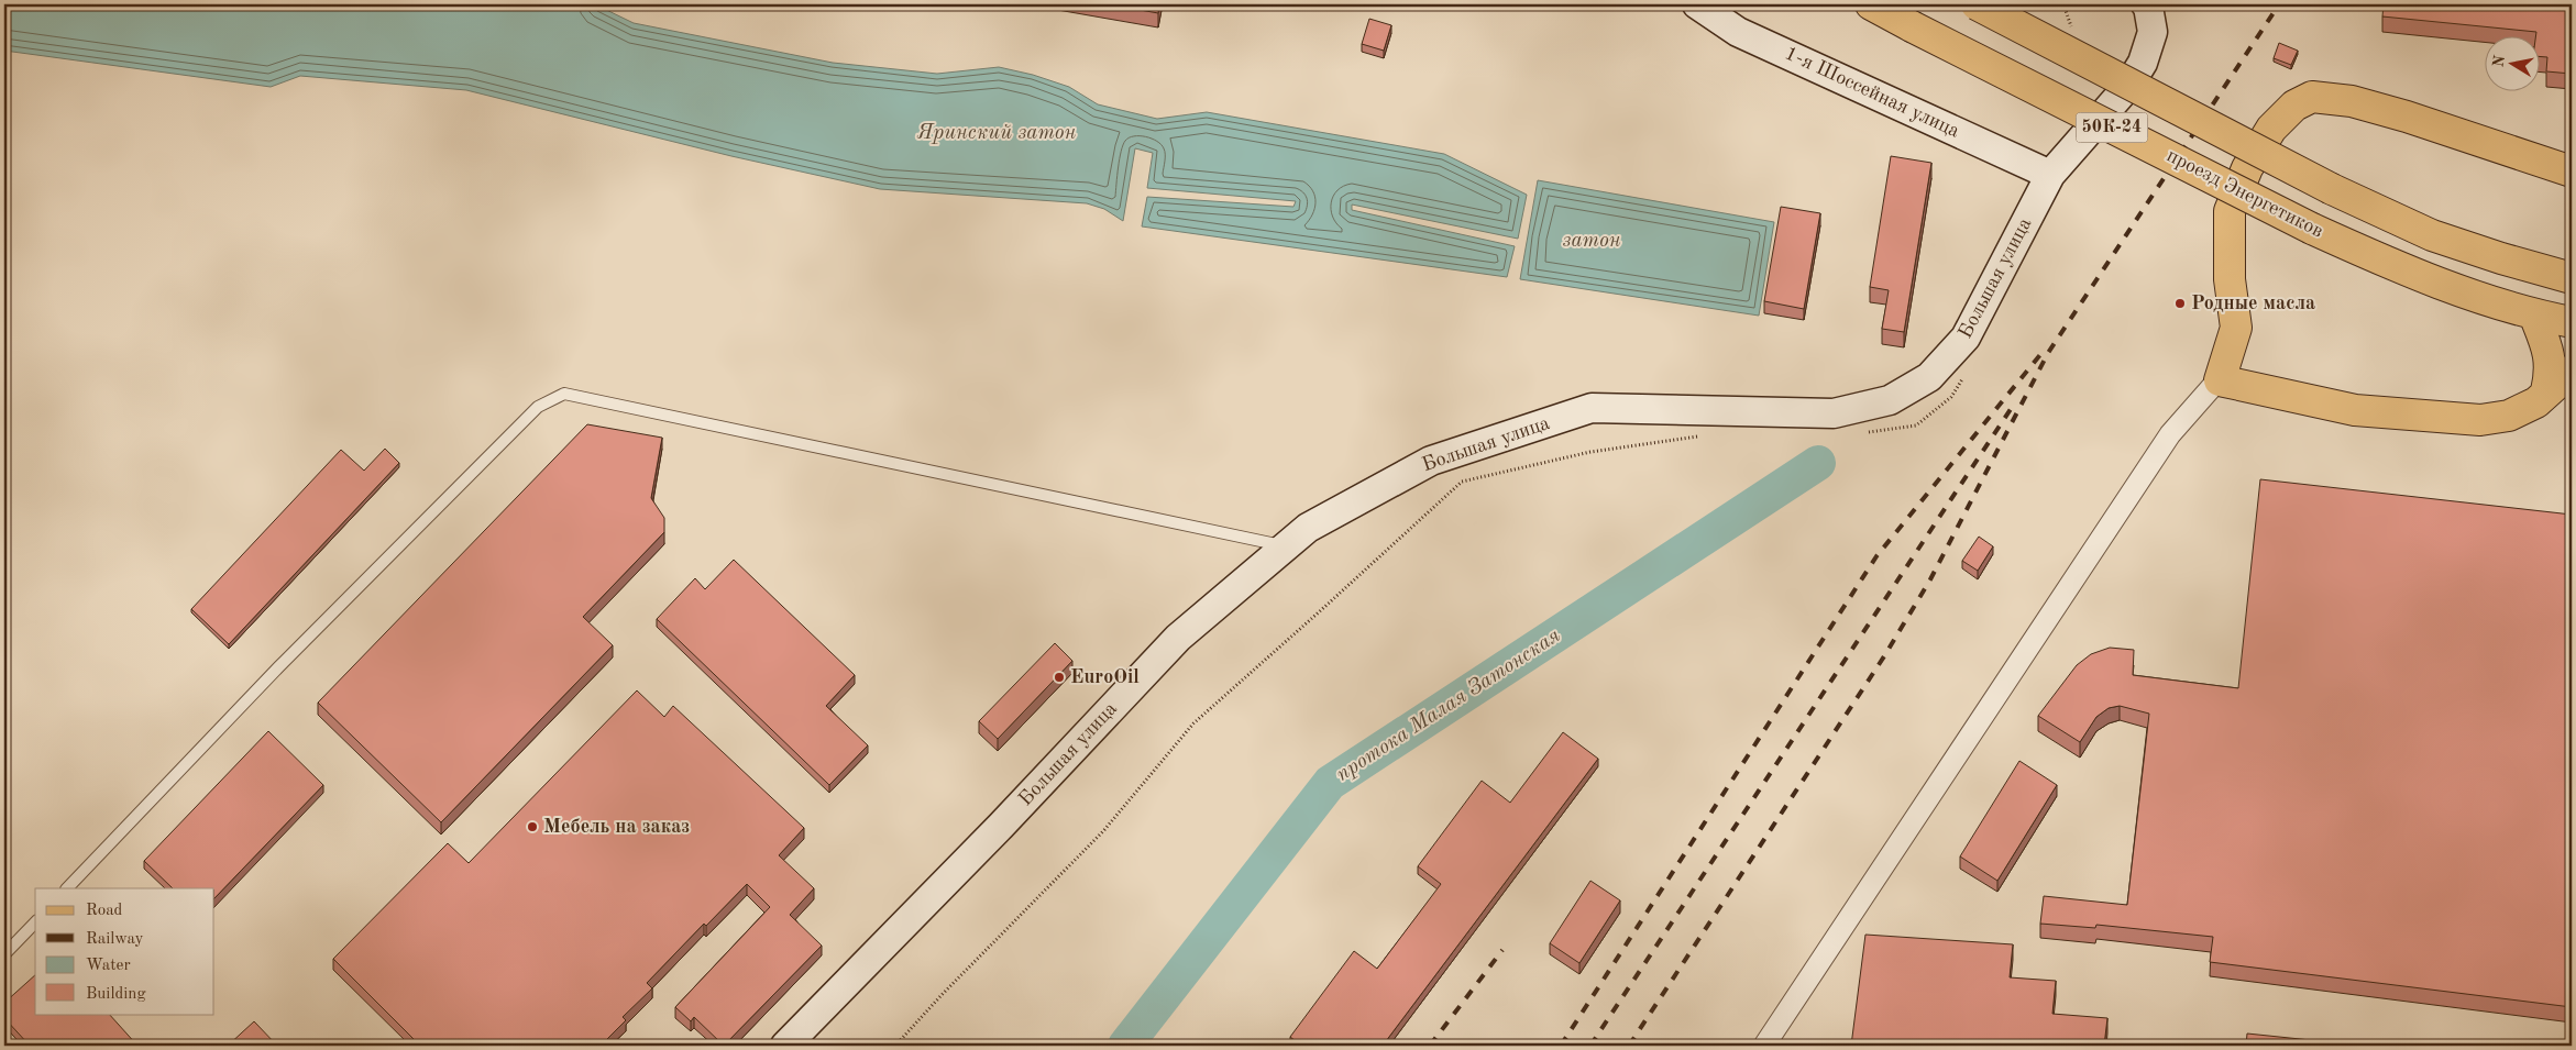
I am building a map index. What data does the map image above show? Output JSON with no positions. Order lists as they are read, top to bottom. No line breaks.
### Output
{"streets":{"main road":["1-я Шоссейная улица","50К-24","проезд Энергетиков","Большая улица"]},"crossings":[["1-я Шоссейная улица","Большая улица"]],"water":["Яринский затон","затон","протока Малая Затонская"],"places":["Родные масла","EuroOil","Мебель на заказ"],"legend":["Road","Railway","Water","Building"],"north":"left"}
